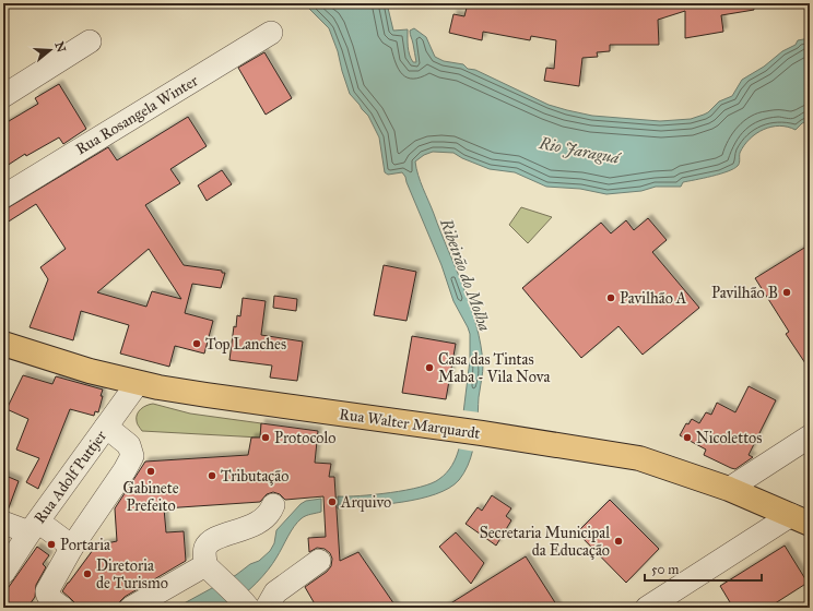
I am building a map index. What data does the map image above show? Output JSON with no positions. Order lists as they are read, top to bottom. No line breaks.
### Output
{"streets":{"main road":["Rua Walter Marquardt"],"street":["Rua Rosangela Winter","Rua Adolf Puttjer"]},"crossings":[["Rua Walter Marquardt","Rua Adolf Puttjer"]],"water":["Rio Jaraguá","Ribeirão do Molha"],"places":["Pavilhão B","Pavilhão A","Top Lanches","Casa das Tintas Maba - Vila Nova","Protocolo","Nicolettos","Gabinete Prefeito","Tributação","Arquivo","Secretaria Municipal da Educação","Portaria","Diretoria de Turismo"],"scale_bar":"50 m","north":"right"}
